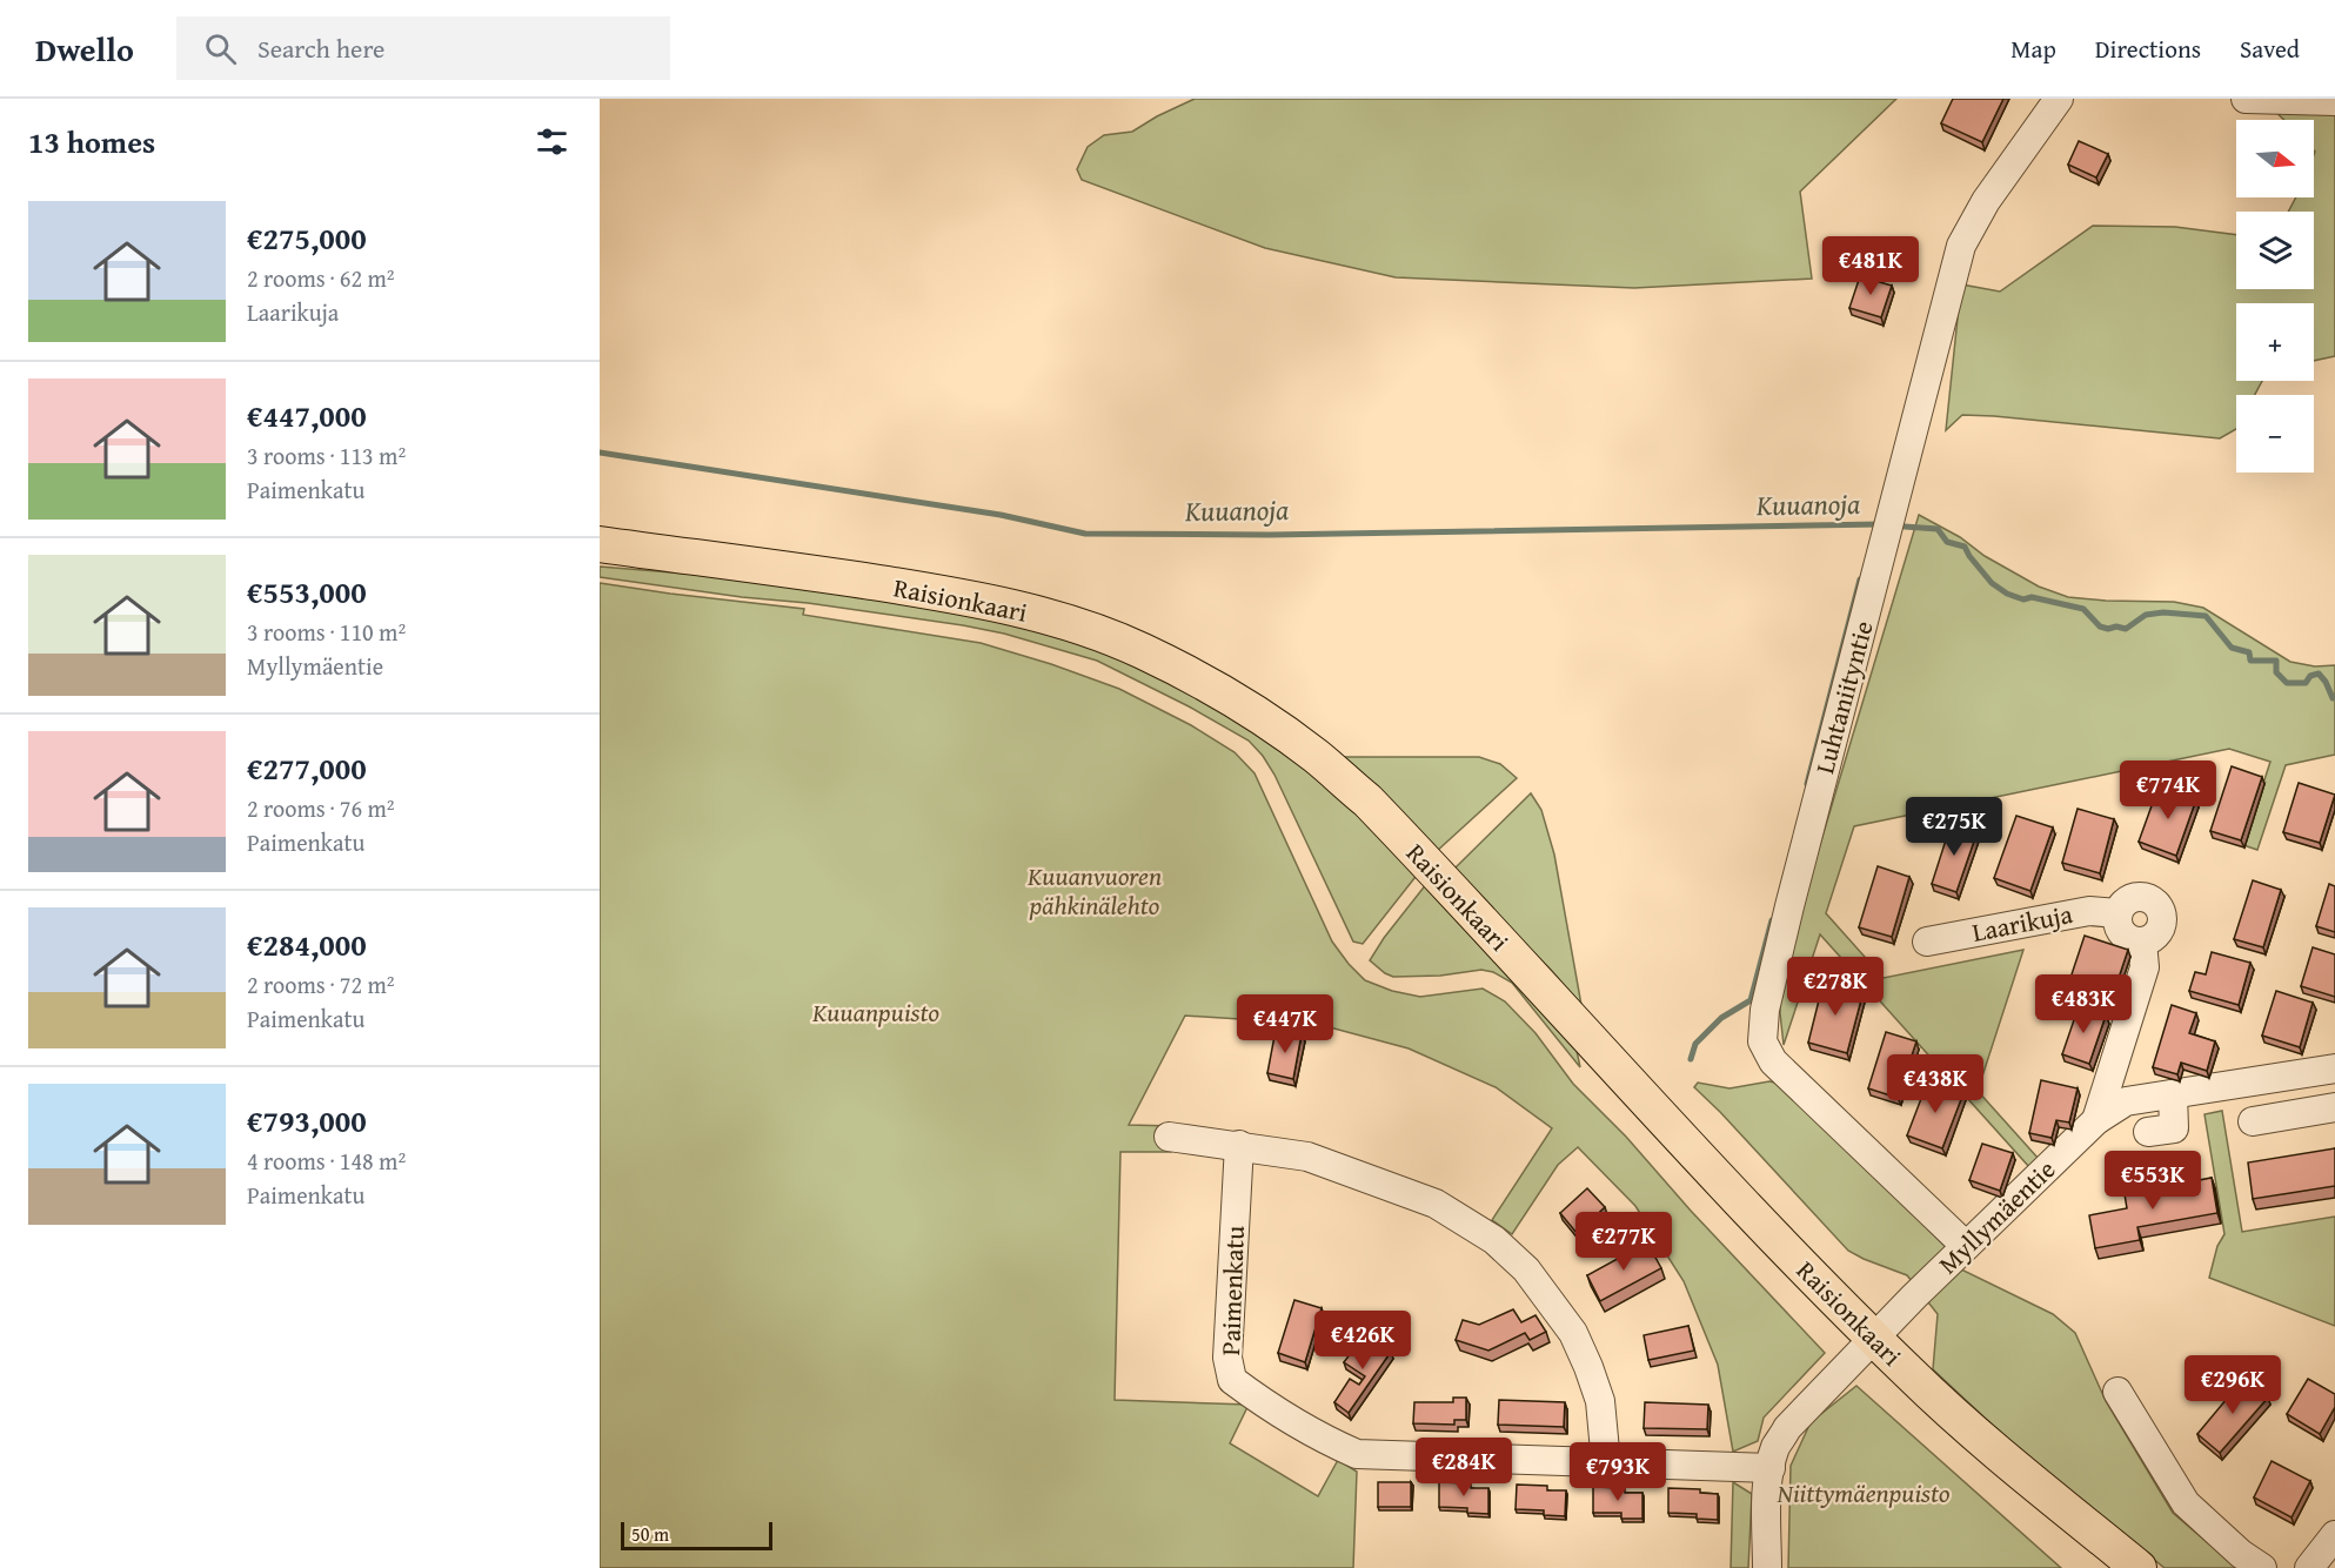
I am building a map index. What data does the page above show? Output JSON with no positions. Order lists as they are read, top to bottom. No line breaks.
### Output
{"streets":{"main road":["Raisionkaari"],"street":["Luhtaniityntie","Laarikuja","Myllymäentie","Paimenkatu"]},"crossings":[["Raisionkaari","Myllymäentie"],["Luhtaniityntie","Myllymäentie"],["Myllymäentie","Paimenkatu"]],"water":["Kuuanoja"],"parks":["Kuuanvuoren pähkinälehto","Kuuanpuisto","Niittymäenpuisto"],"scale_bar":"50 m","north":"right","page":{"header":"Dwello","search":"Search here","nav":["Map","Directions","Saved"],"heading":"13 homes","map_buttons":["+","−"],"list":[{"name":"€275,000","note":"2 rooms · 62 m² · Laarikuja"},{"name":"€447,000","note":"3 rooms · 113 m² · Paimenkatu"},{"name":"€553,000","note":"3 rooms · 110 m² · Myllymäentie"},{"name":"€277,000","note":"2 rooms · 76 m² · Paimenkatu"},{"name":"€284,000","note":"2 rooms · 72 m² · Paimenkatu"},{"name":"€793,000","note":"4 rooms · 148 m² · Paimenkatu"}],"price":["€481K","€774K","€275K","€278K","€483K","€447K","€438K","€553K","€277K","€426K","€296K","€284K","€793K"],"scale":"50 m"}}
